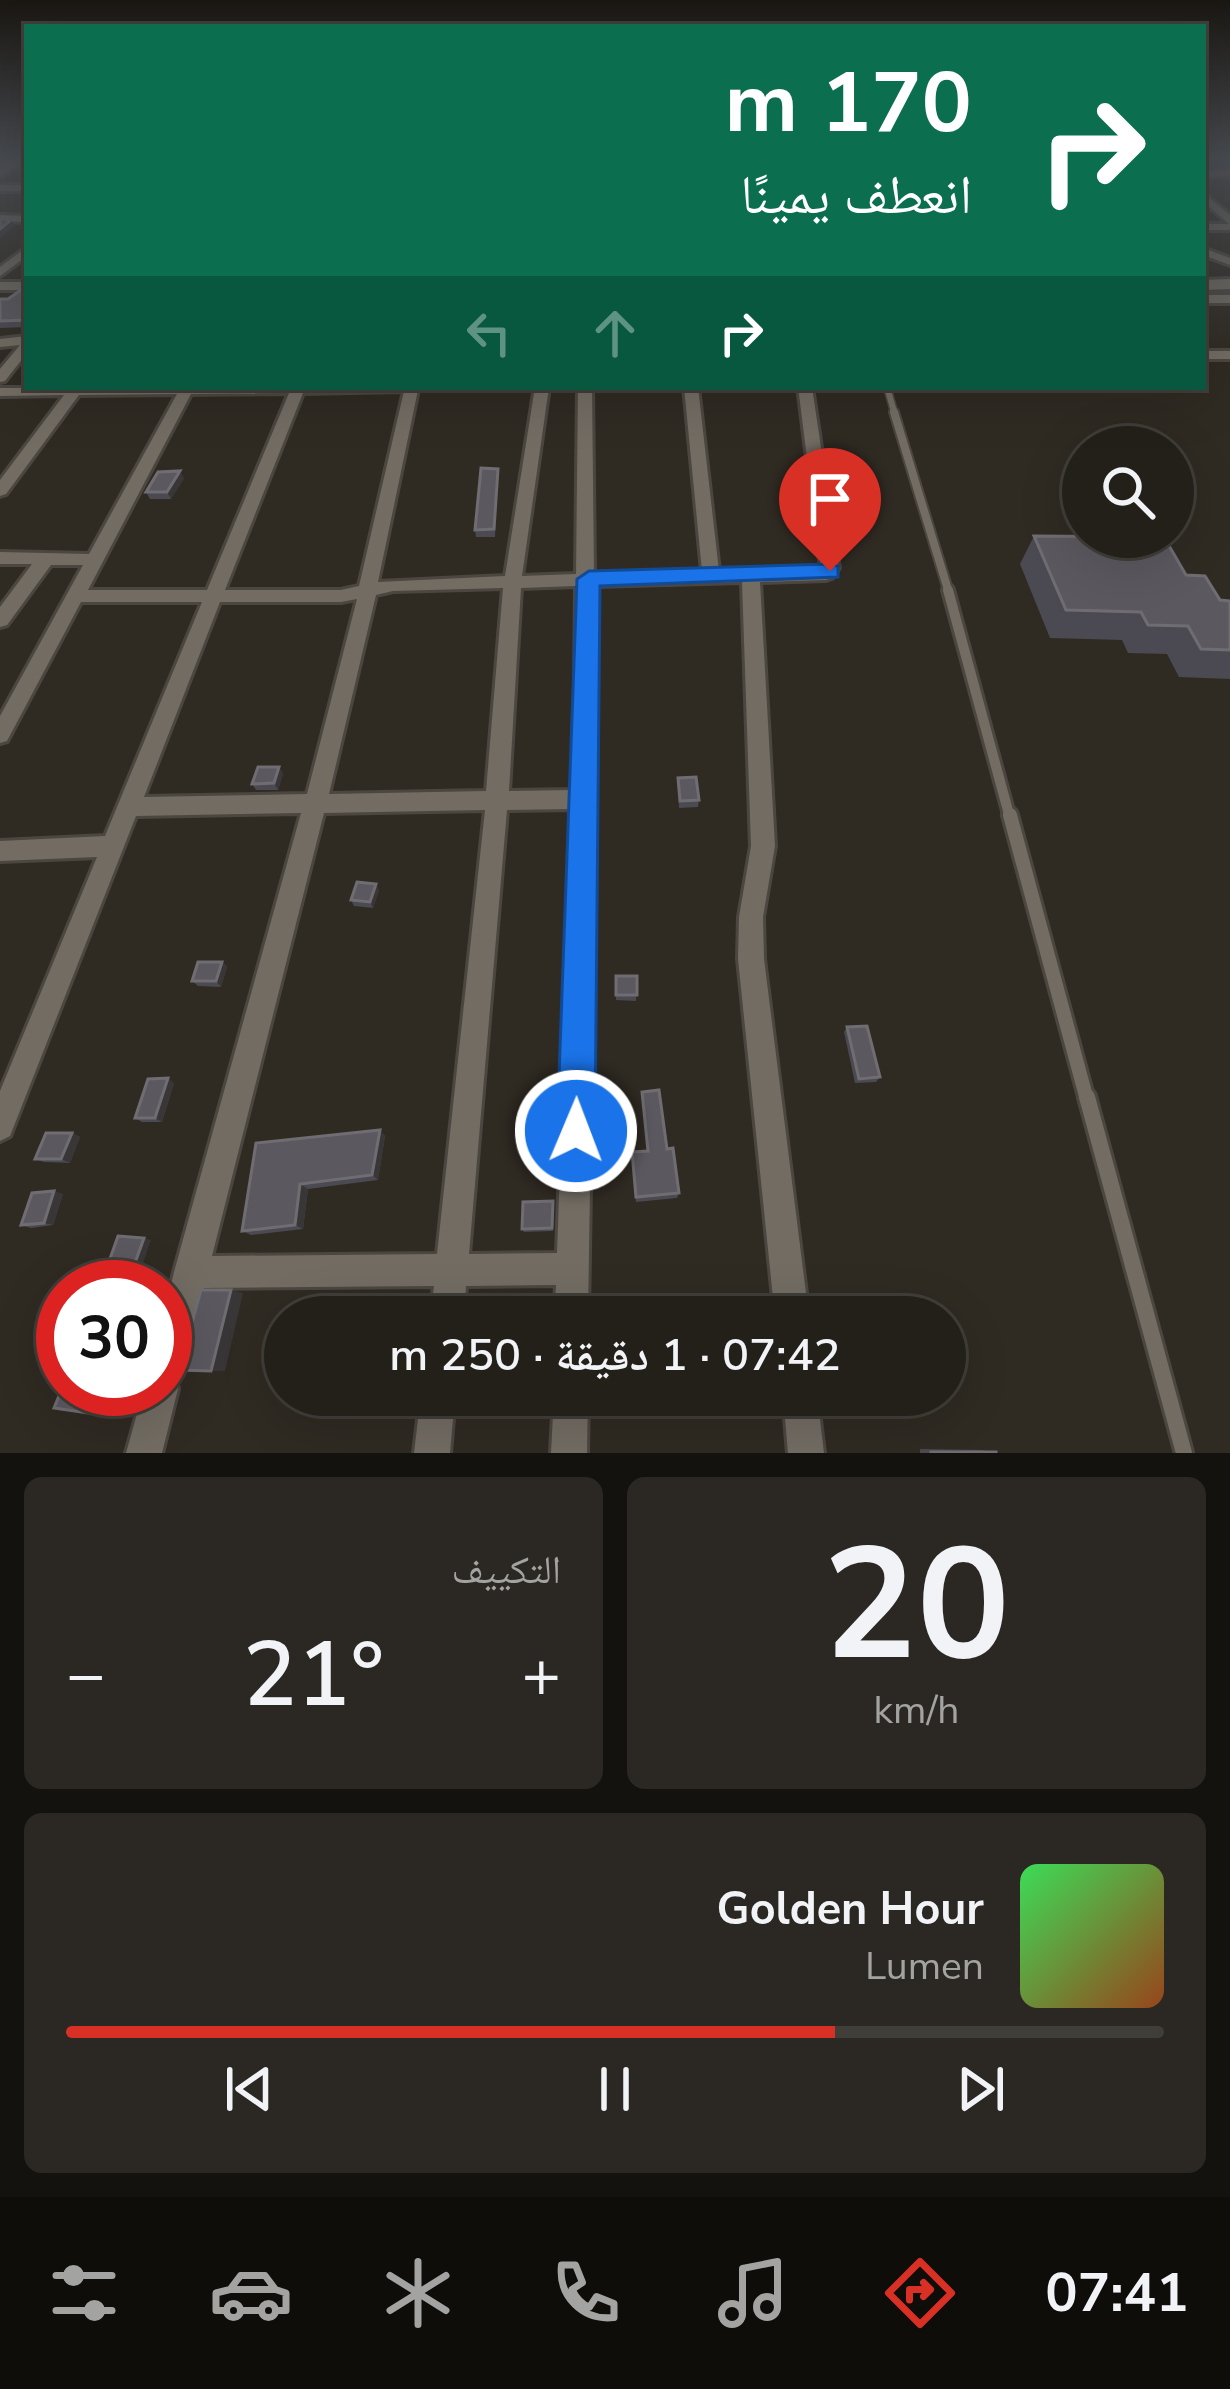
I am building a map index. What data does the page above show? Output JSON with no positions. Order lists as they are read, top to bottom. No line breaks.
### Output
{"page":{"turn":["170 m","انعطف يمينًا"],"limit":"30","trip":"07:42 · 1 دقيقة · 250 m","tile":[["20","km/h"],"التكييف"],"heat":["−","21°","+"],"song":["Golden Hour","Lumen"],"tabs":"07:41"}}
